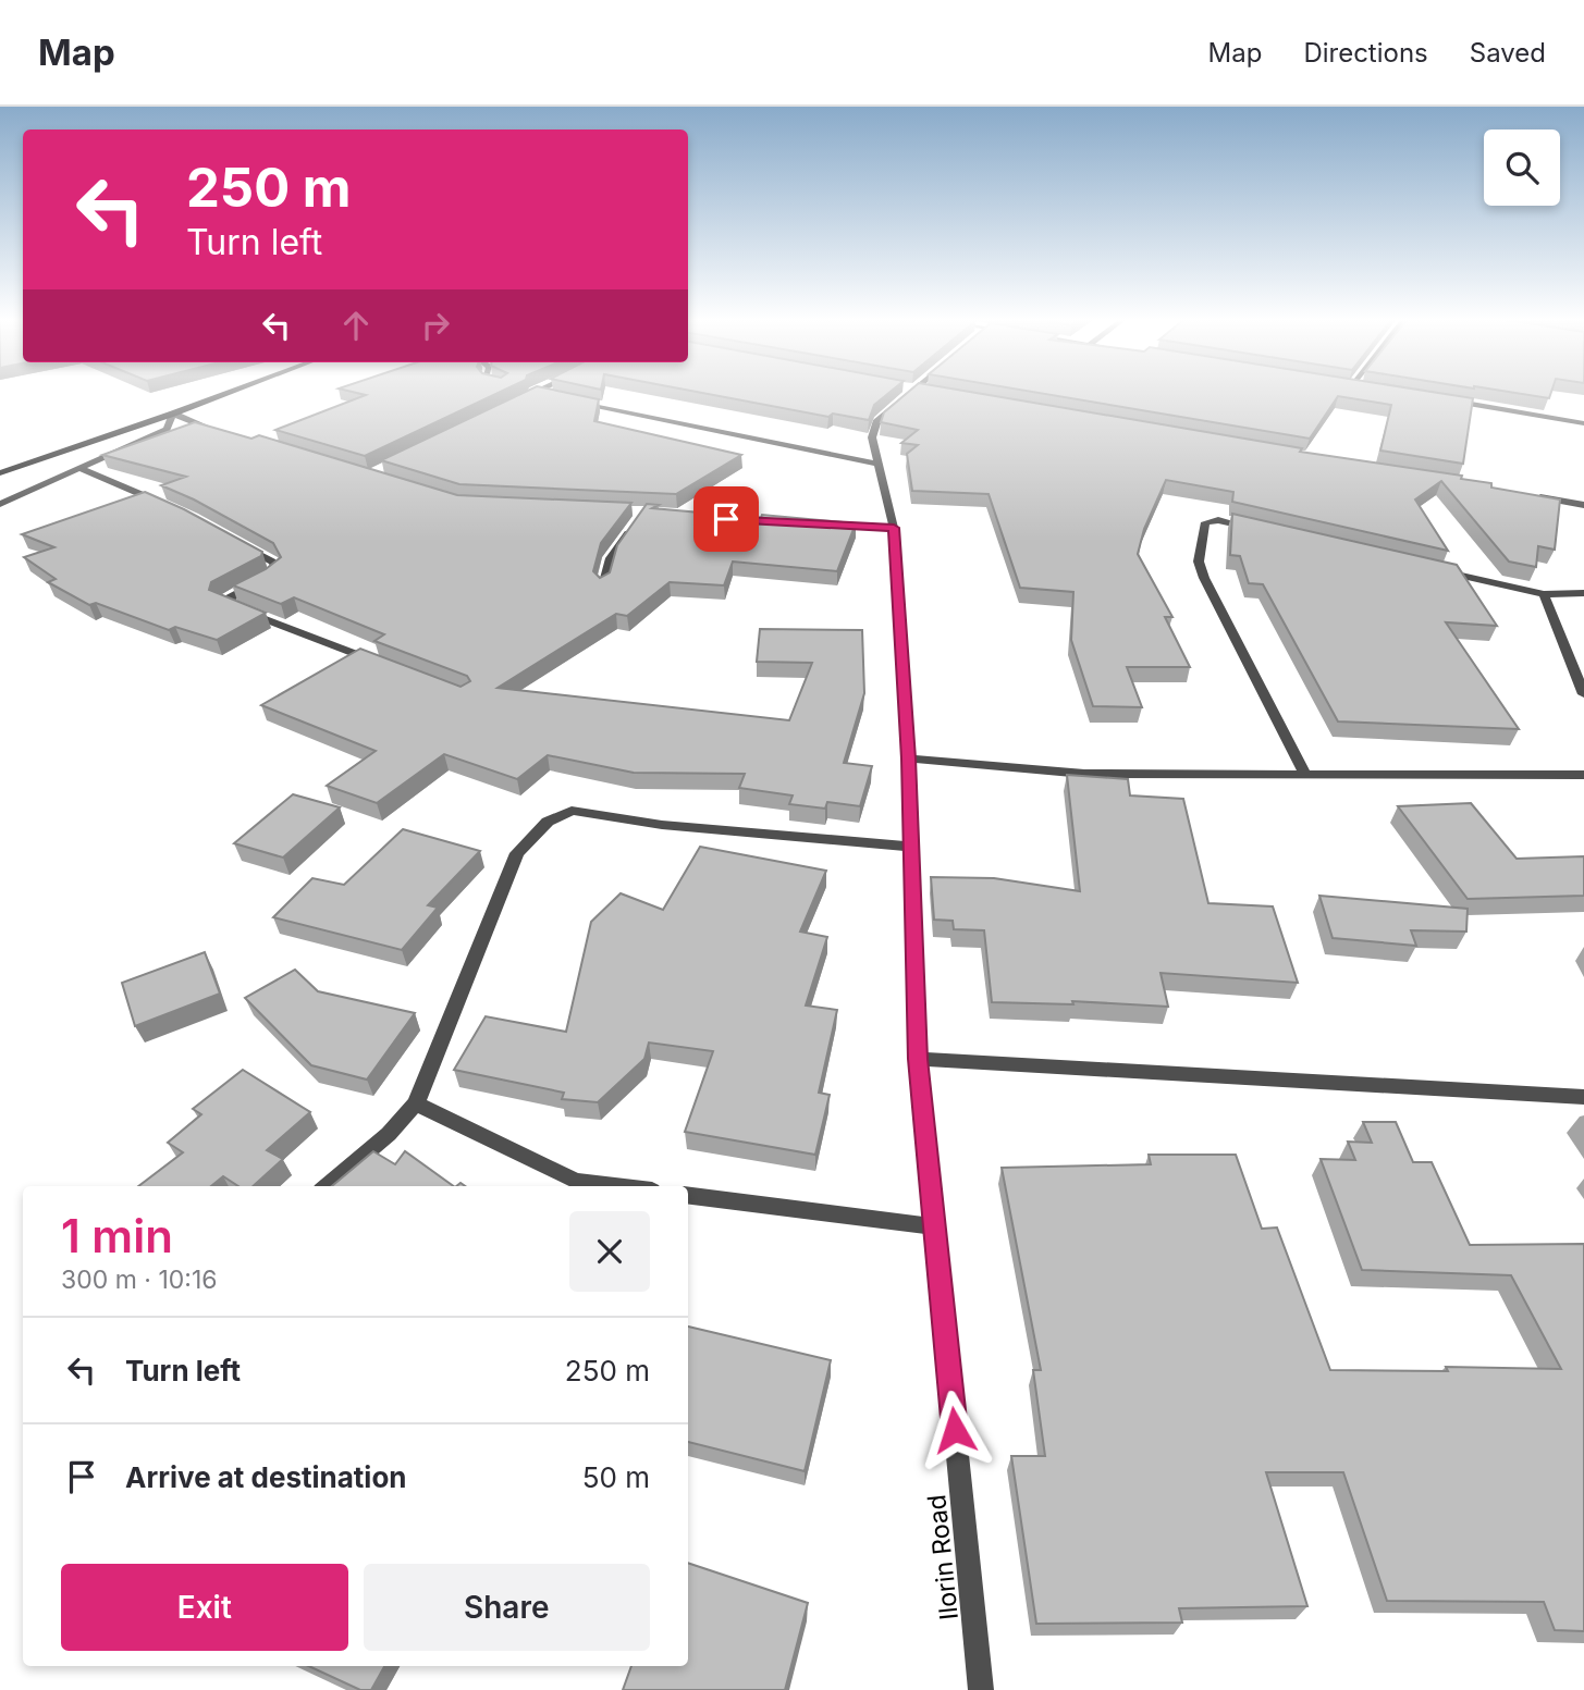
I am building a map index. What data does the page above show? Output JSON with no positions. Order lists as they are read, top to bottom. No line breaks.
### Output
{"streets":{"street":["Ilorin Road"]},"page":{"header":"Map","nav":["Map","Directions","Saved"],"turn":["250 m","Turn left"],"heading":["1 min","300 m · 10:16"],"list":[{"name":"Turn left","value":"250 m"},{"name":"Arrive at destination","value":"50 m"}],"buttons":["Exit","Share"]}}
